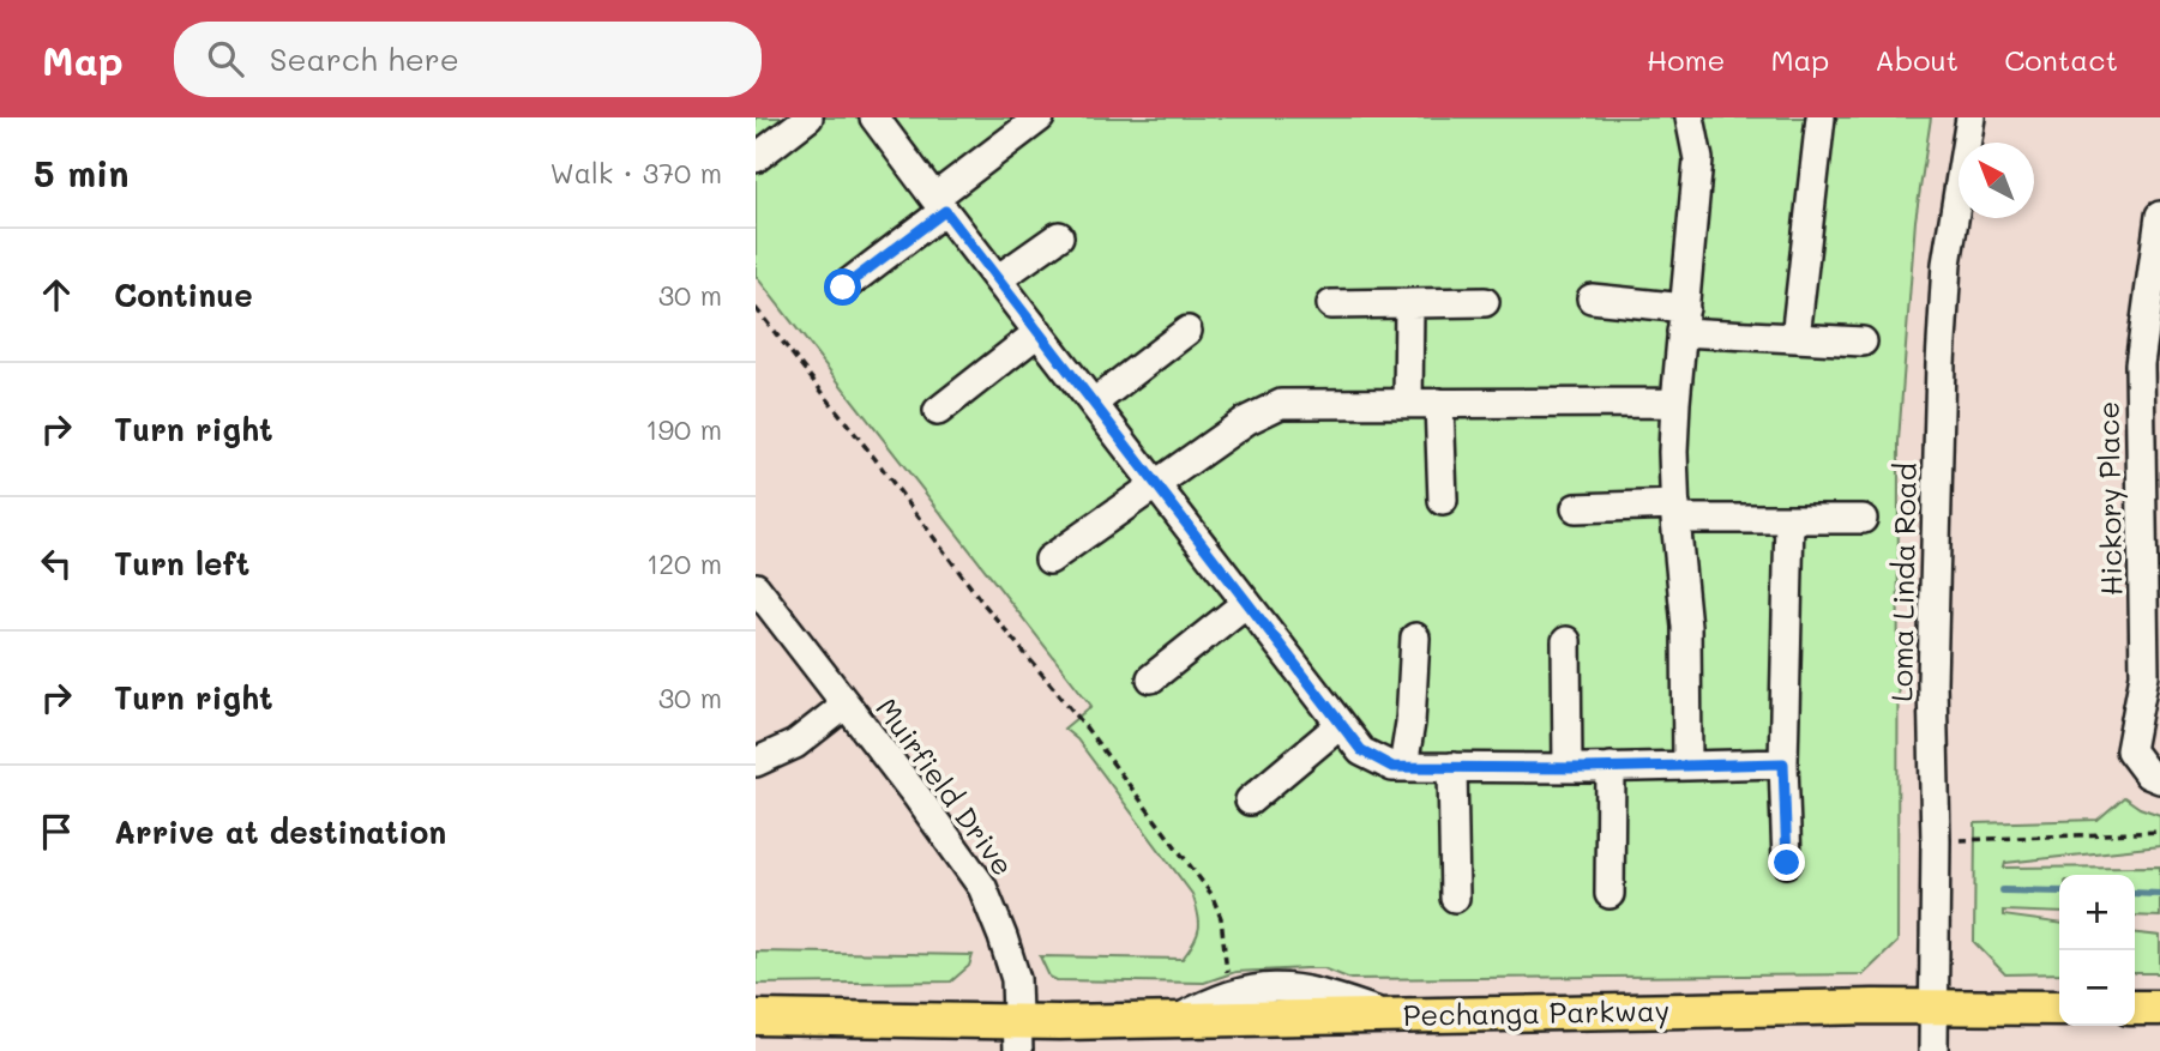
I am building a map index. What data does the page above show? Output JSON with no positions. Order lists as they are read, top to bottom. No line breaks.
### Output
{"streets":{"main road":["Pechanga Parkway"],"street":["Hickory Place","Loma Linda Road","Muirfield Drive"]},"crossings":[["Loma Linda Road","Pechanga Parkway"],["Muirfield Drive","Pechanga Parkway"]],"north":"top left","page":{"header":"Map","search":"Search here","nav":["Home","Map","About","Contact"],"heading":["5 min","Walk · 370 m"],"list":[["Continue","30 m"],["Turn right","190 m"],["Turn left","120 m"],["Turn right","30 m"],"Arrive at destination"],"map_buttons":["+","−"]}}
